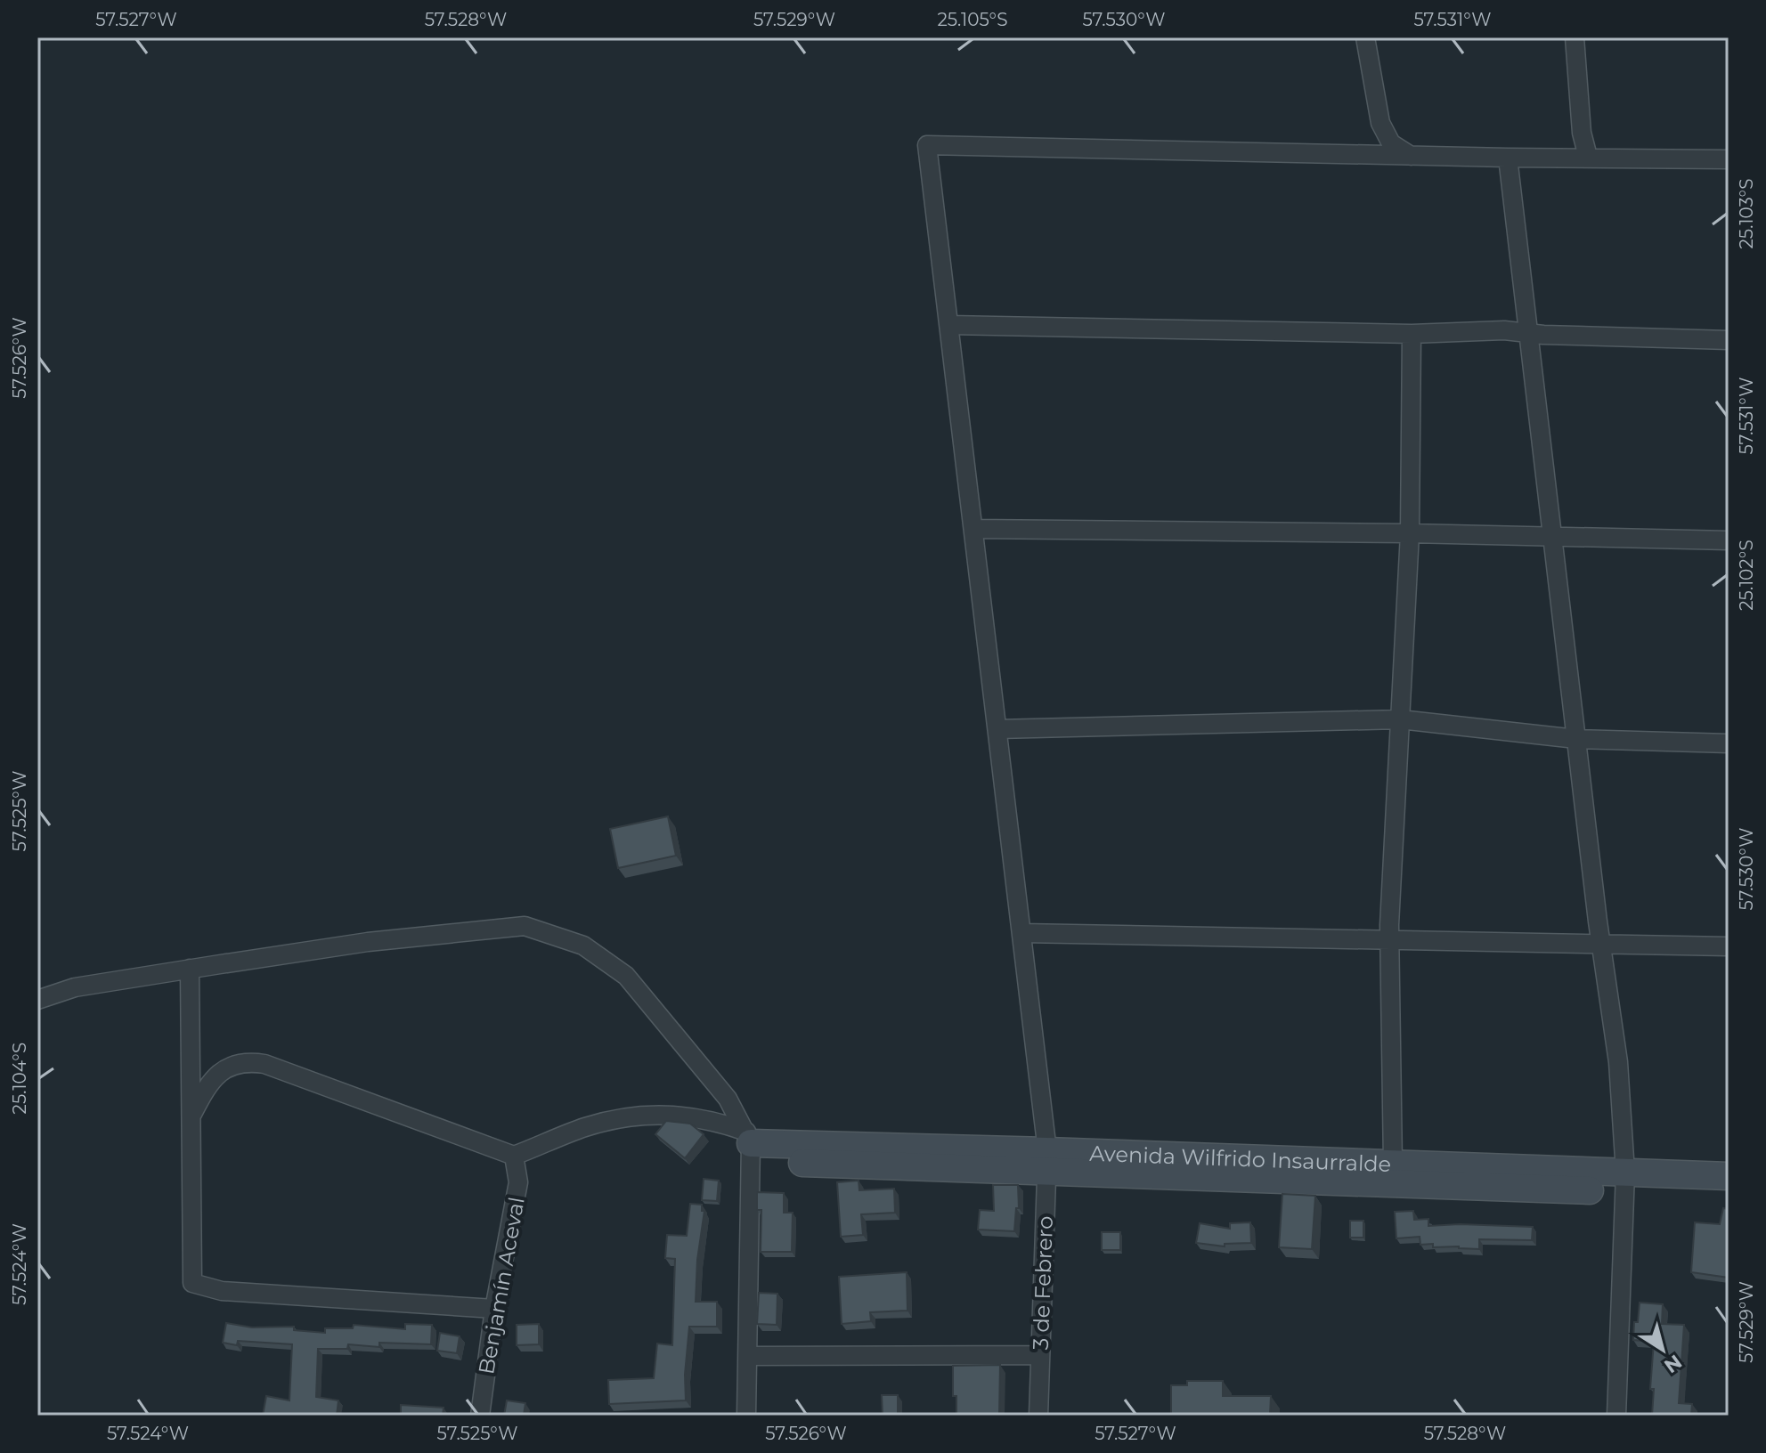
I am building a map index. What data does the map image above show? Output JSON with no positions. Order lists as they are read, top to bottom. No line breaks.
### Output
{"streets":{"street":["Avenida Wilfrido Insaurralde","3 de Febrero","Benjamín Aceval"]},"crossings":[["Avenida Wilfrido Insaurralde","3 de Febrero"]],"north":"bottom right","coordinates":["57.527°W","57.528°W","57.529°W","25.105°S","57.530°W","57.531°W","25.103°S","57.526°W","25.102°S","57.525°W","25.104°S","57.524°W"]}
